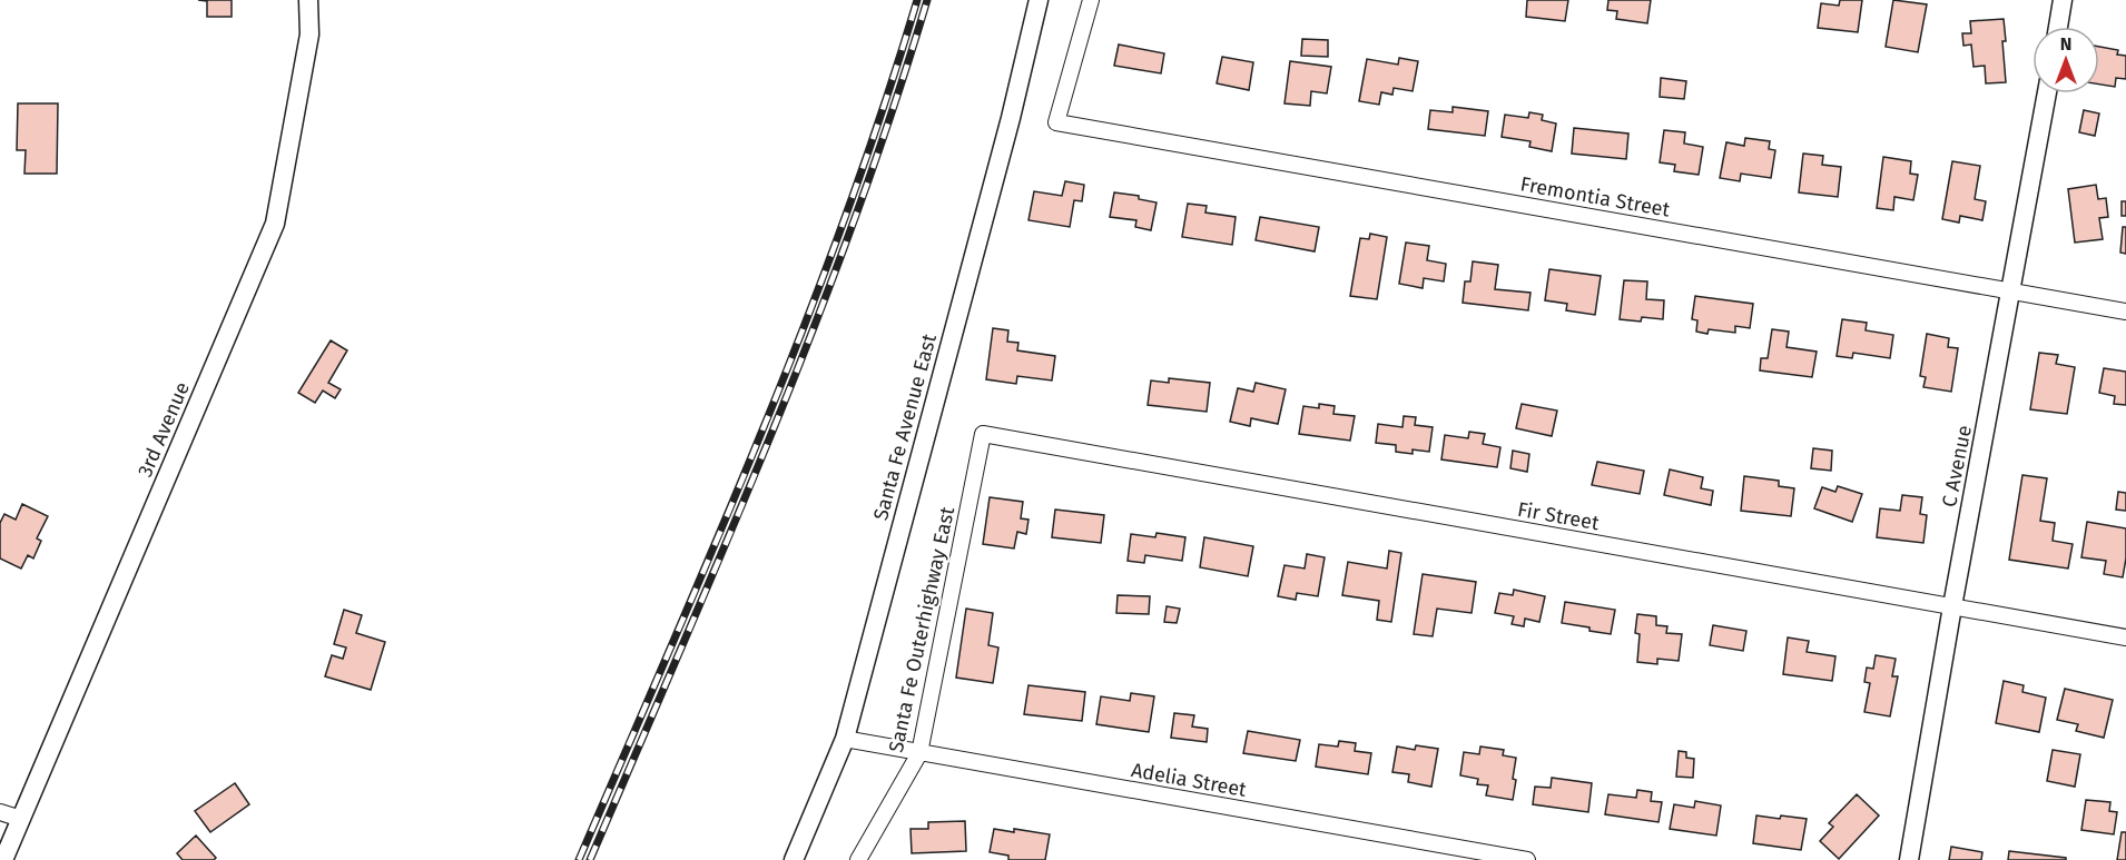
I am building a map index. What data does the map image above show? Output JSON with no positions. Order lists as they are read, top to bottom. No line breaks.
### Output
{"streets":{"street":["Fremontia Street","Santa Fe Avenue East","3rd Avenue","C Avenue","Fir Street","Santa Fe Outerhighway East","Adelia Street"]},"crossings":[["Fremontia Street","C Avenue"],["Santa Fe Avenue East","Adelia Street"],["C Avenue","Fir Street"],["Fir Street","Santa Fe Outerhighway East"],["Santa Fe Outerhighway East","Adelia Street"]],"north":"top"}
